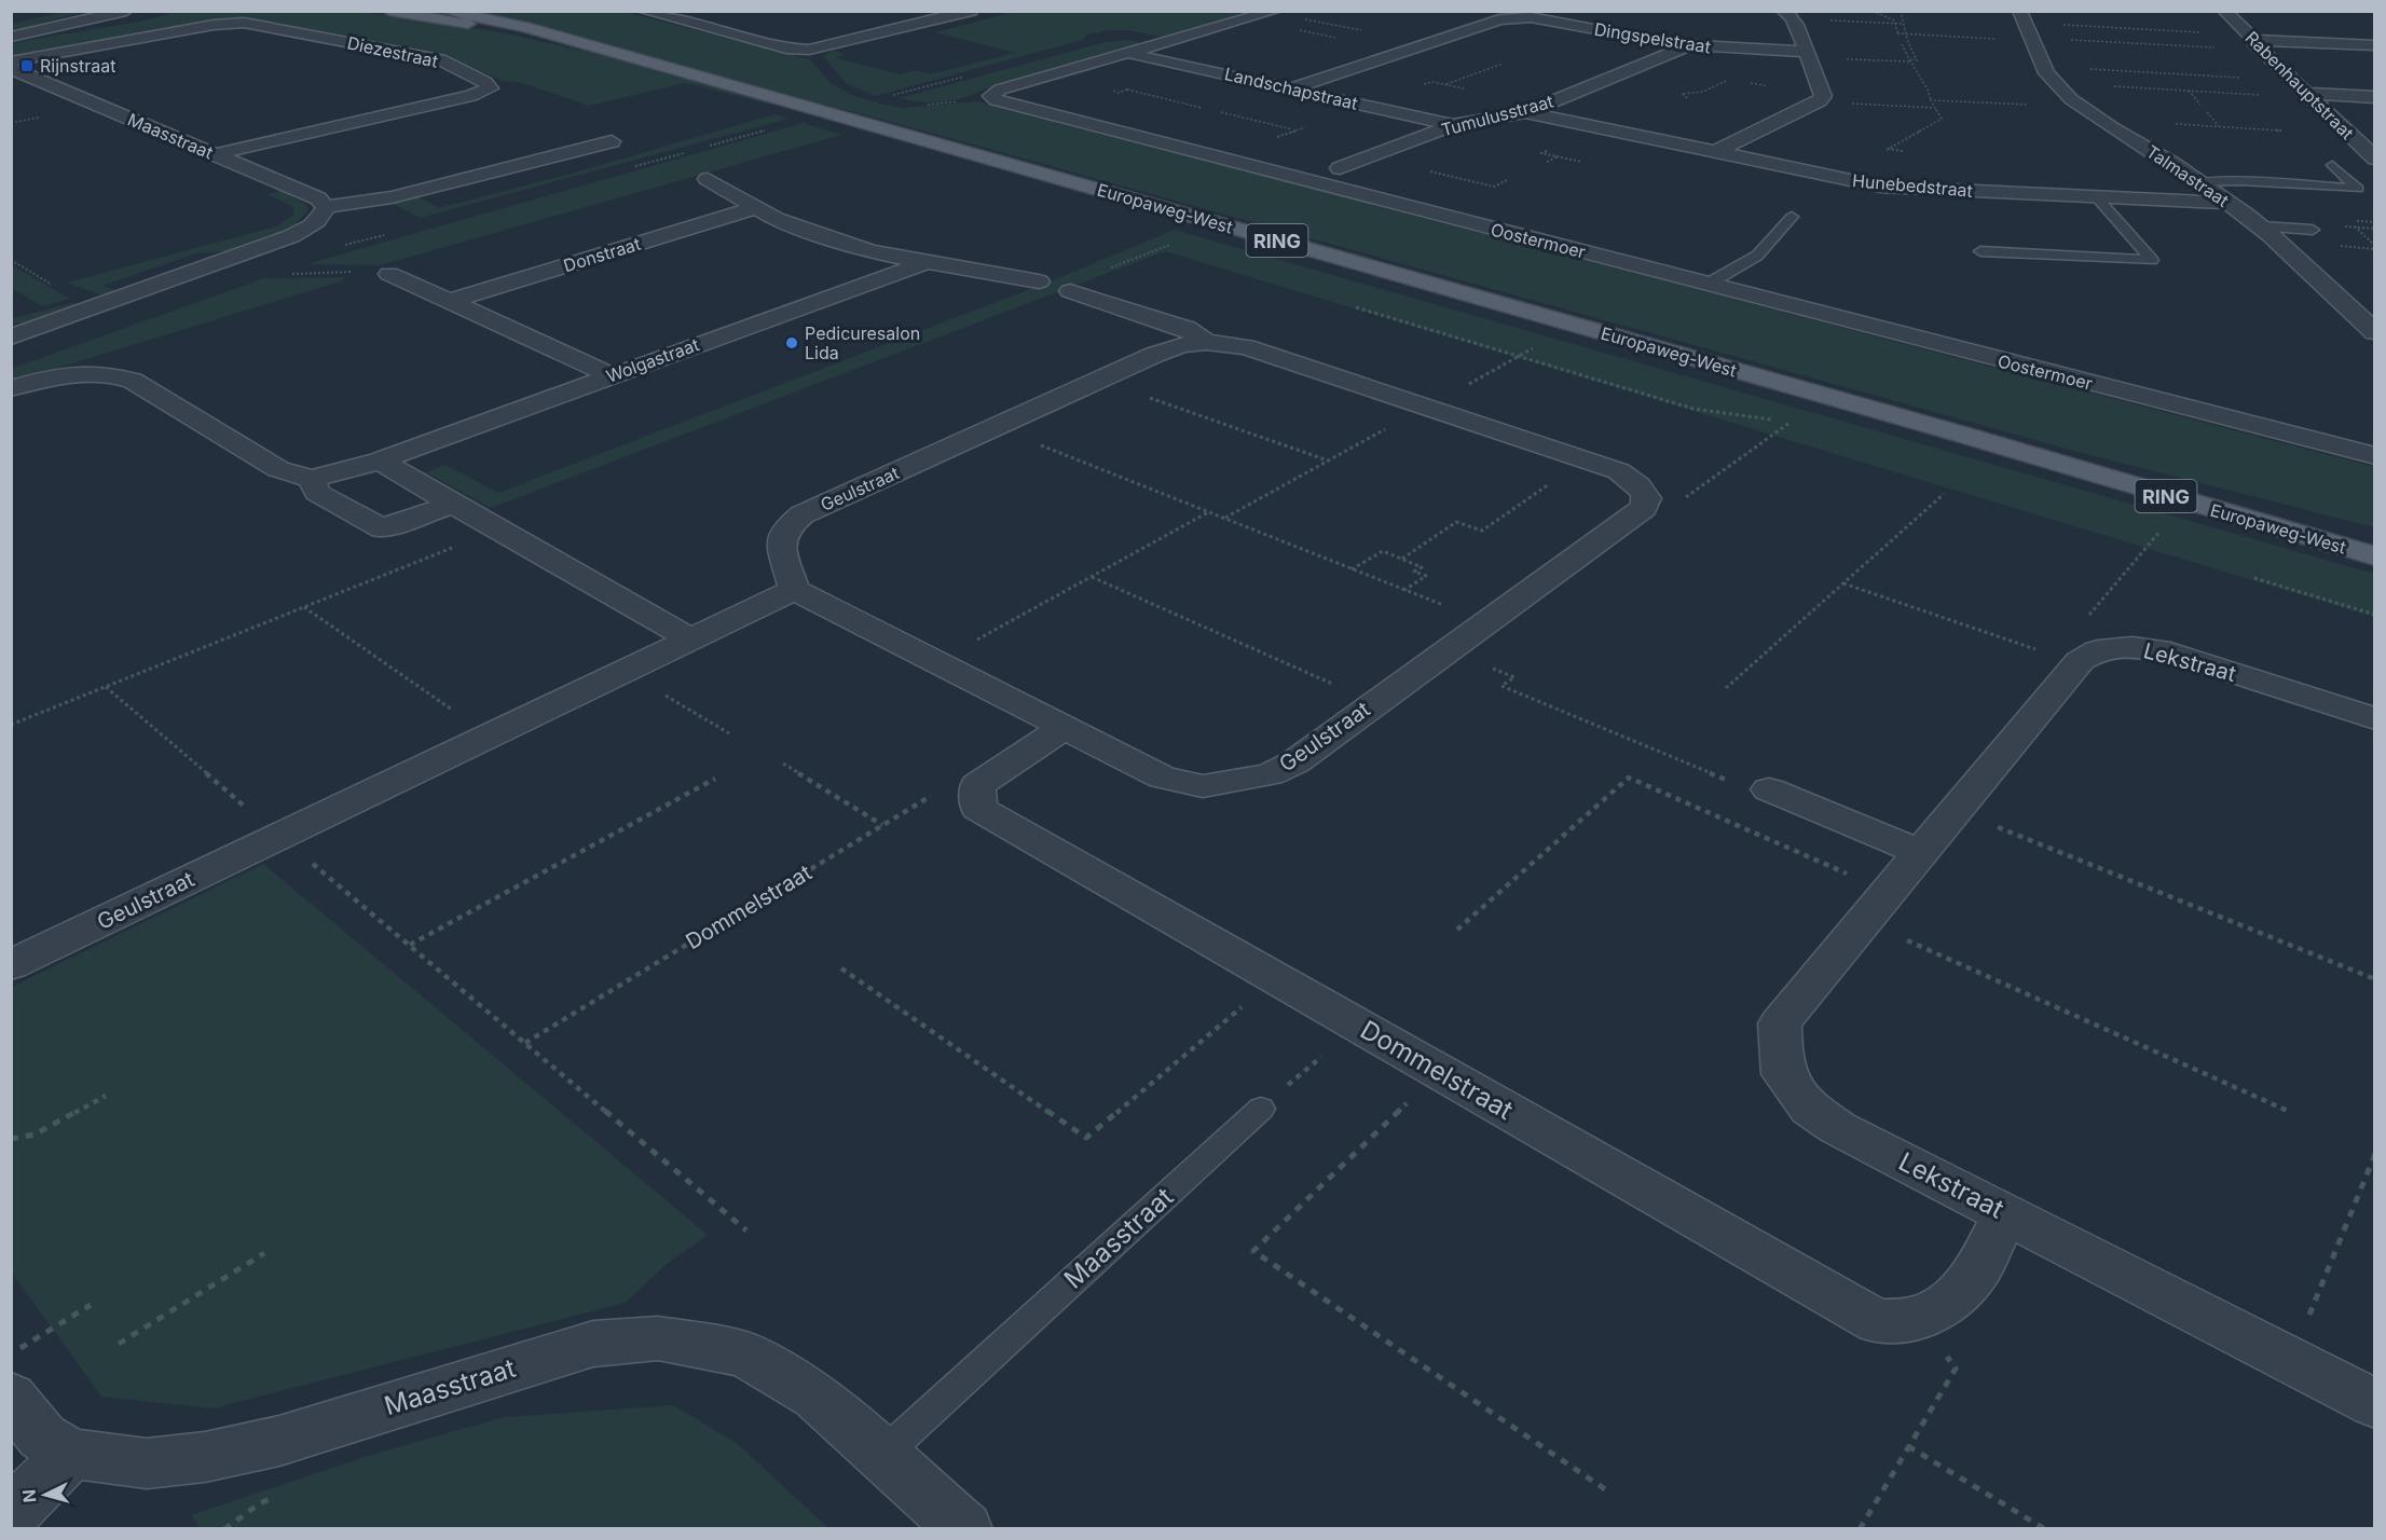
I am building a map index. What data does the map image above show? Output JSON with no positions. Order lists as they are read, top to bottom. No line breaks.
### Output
{"streets":{"main road":["Europaweg-West","RING"],"street":["Dingspelstraat","Diezestraat","Rabenhauptstraat","Landschapstraat","Tumulusstraat","Maasstraat","Talmastraat","Hunebedstraat","Oostermoer","Donstraat","Wolgastraat","Geulstraat","Lekstraat","Dommelstraat"]},"crossings":[["Dingspelstraat","Landschapstraat"],["Dingspelstraat","Tumulusstraat"],["Diezestraat","Maasstraat"],["Landschapstraat","Tumulusstraat"],["Tumulusstraat","Hunebedstraat"],["Talmastraat","Hunebedstraat"],["Donstraat","Wolgastraat"],["Lekstraat","Dommelstraat"]],"places":{"transit":["Rijnstraat"],"other":["Pedicuresalon Lida"]},"north":"left"}
